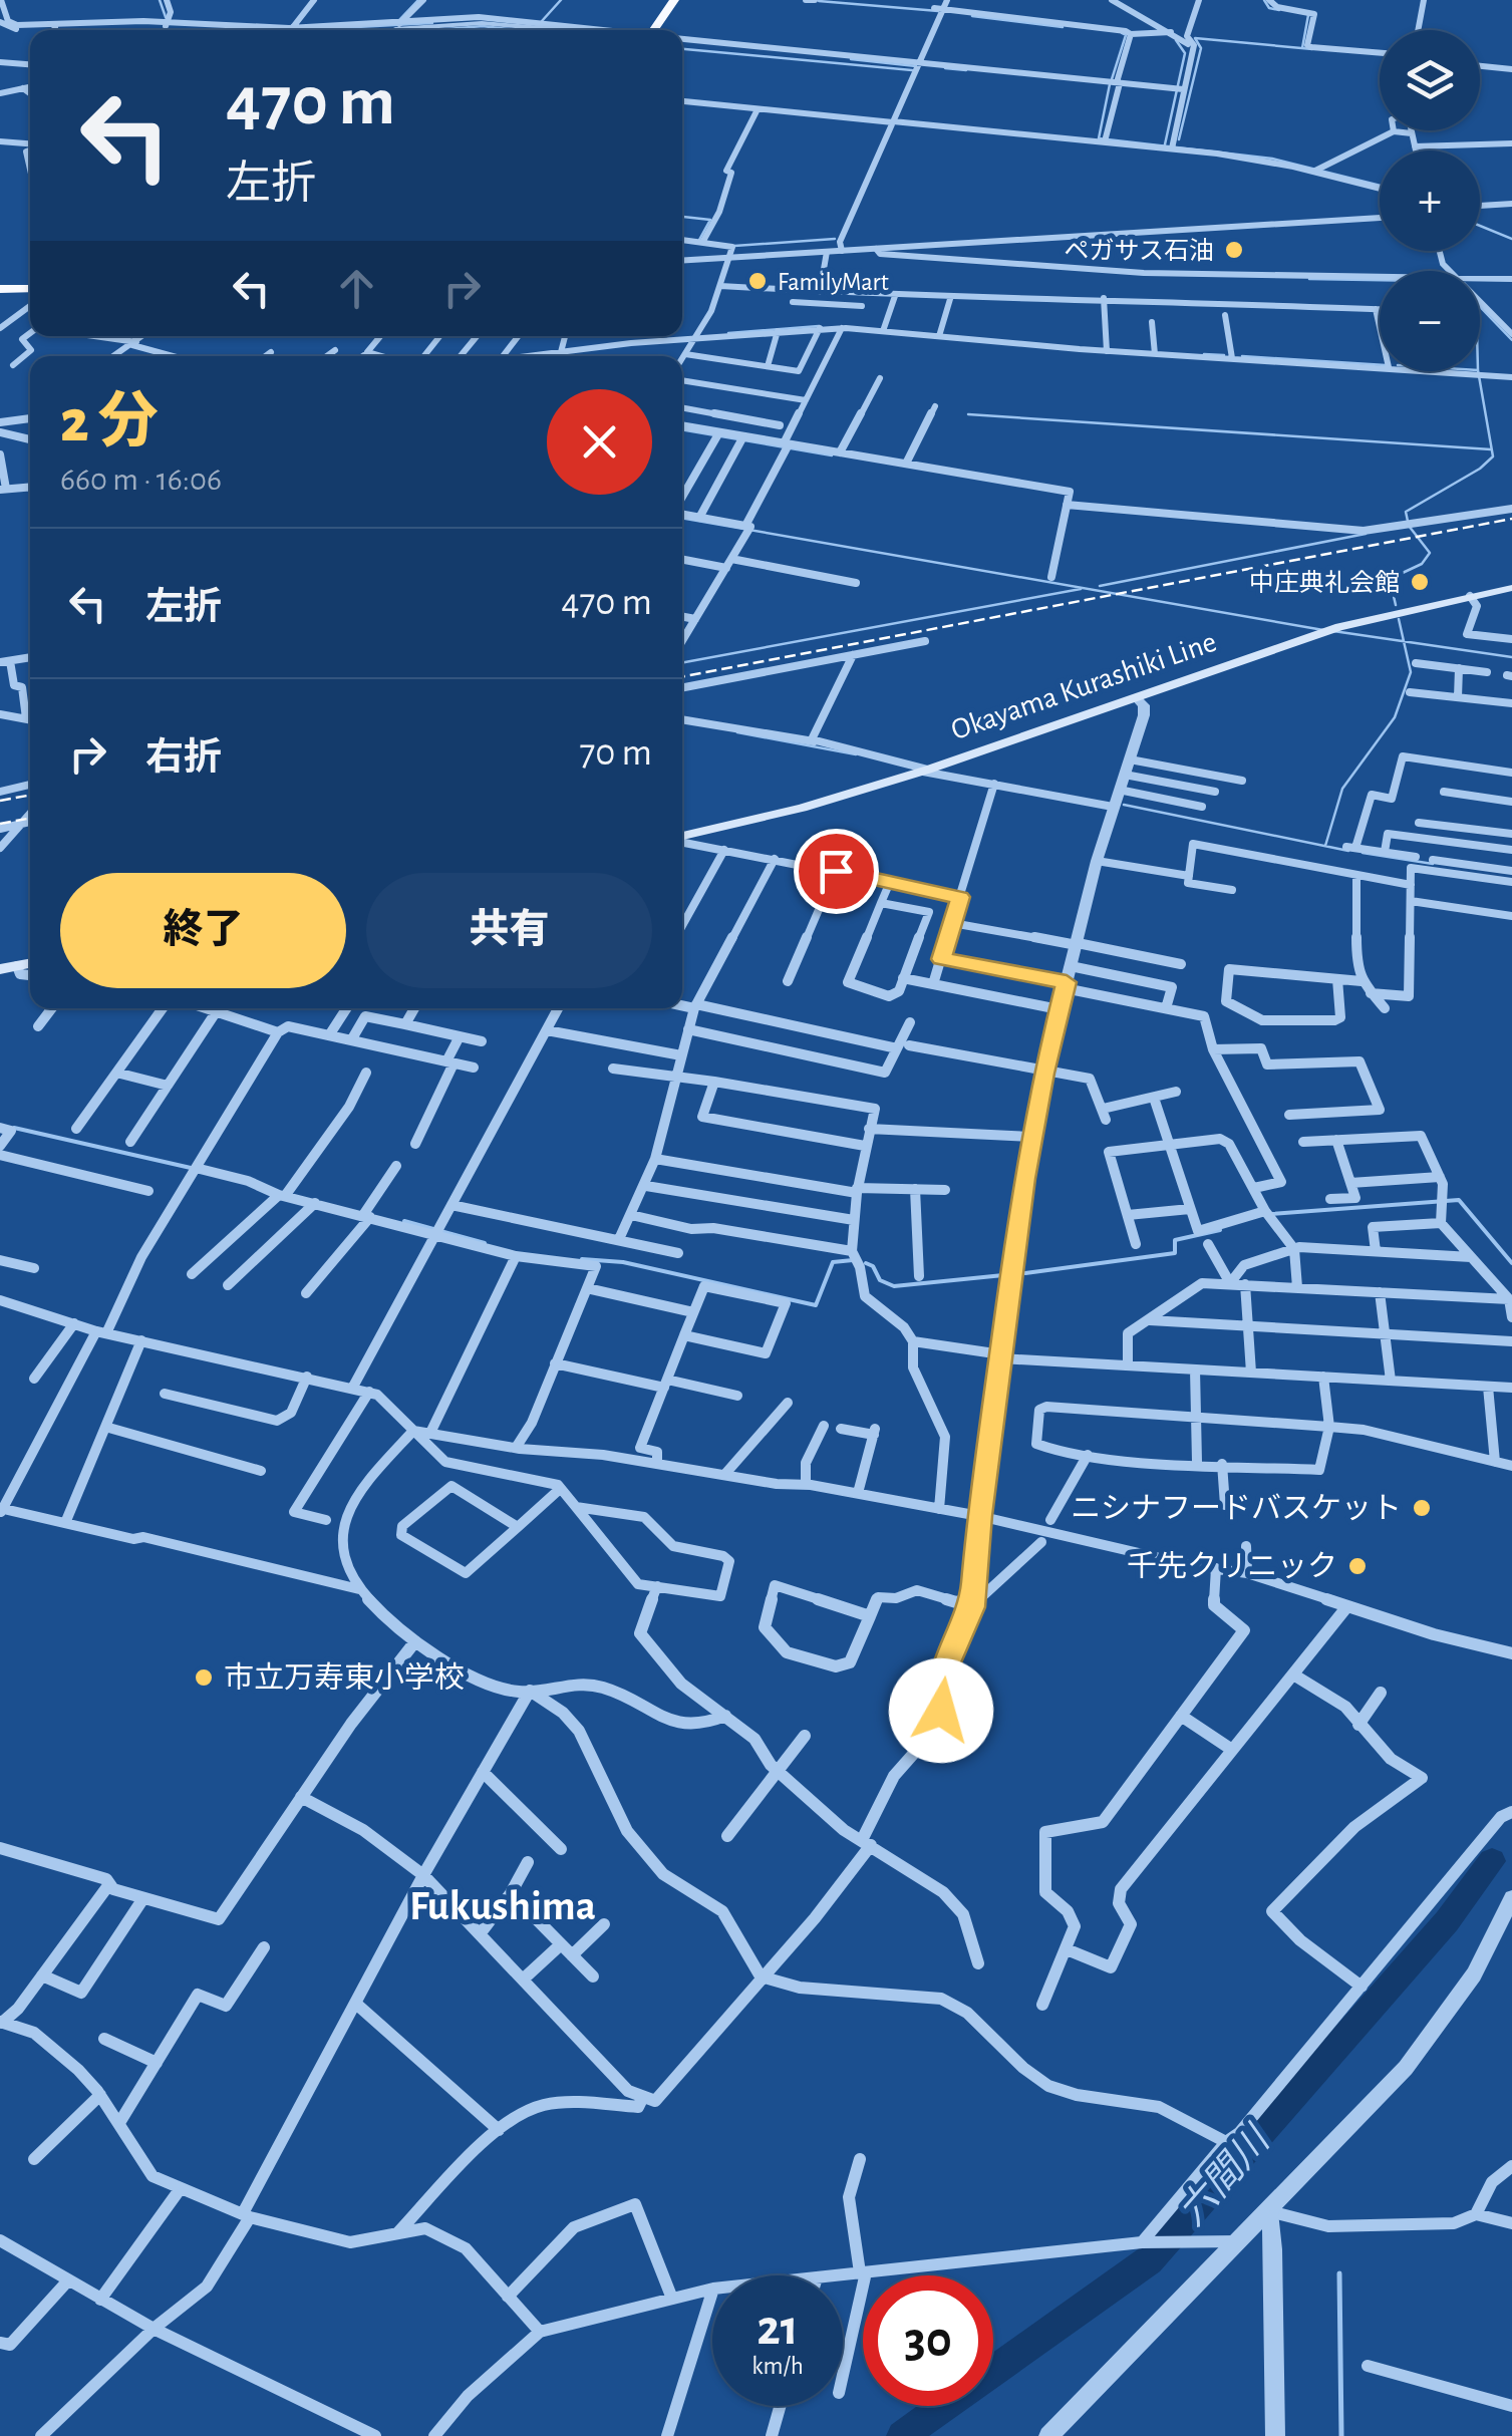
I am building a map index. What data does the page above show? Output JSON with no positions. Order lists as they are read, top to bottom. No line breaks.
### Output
{"streets":{"main road":["Okayama Kurashiki Line"]},"districts":["Fukushima"],"water":["六間川"],"places":["ペガサス石油","FamilyMart","中庄典礼会館","ニシナフードバスケット","千先クリニック","市立万寿東小学校"],"page":{"map_buttons":["+","−"],"turn":["470 m","左折"],"heading":["2 分","660 m · 16:06"],"list":[{"name":"左折","value":"470 m"},{"name":"右折","value":"70 m"}],"buttons":["終了","共有"],"speed":"21 km/h","limit":"30"}}
